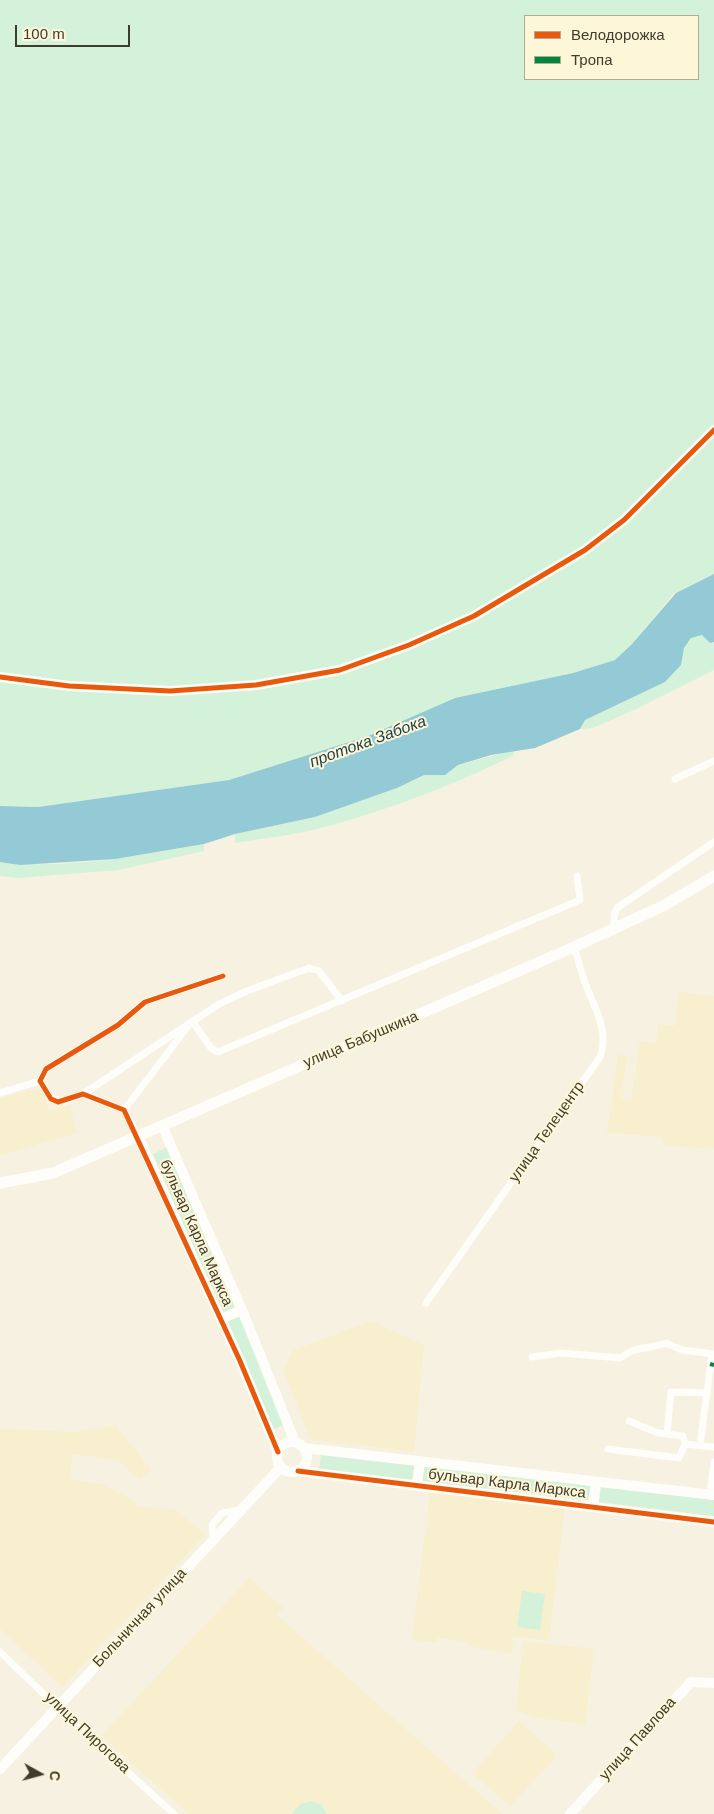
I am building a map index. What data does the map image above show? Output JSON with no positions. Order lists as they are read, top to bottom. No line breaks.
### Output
{"streets":{"main road":["улица Бабушкина"],"street":["улица Телецентр","бульвар Карла Маркса","Больничная улица","улица Пирогова","улица Павлова"]},"crossings":[["улица Бабушкина","улица Телецентр"],["улица Бабушкина","бульвар Карла Маркса"],["бульвар Карла Маркса","Больничная улица"],["Больничная улица","улица Пирогова"]],"water":["протока Забока"],"legend":["Велодорожка","Тропа"],"scale_bar":"100 m","north":"right"}
